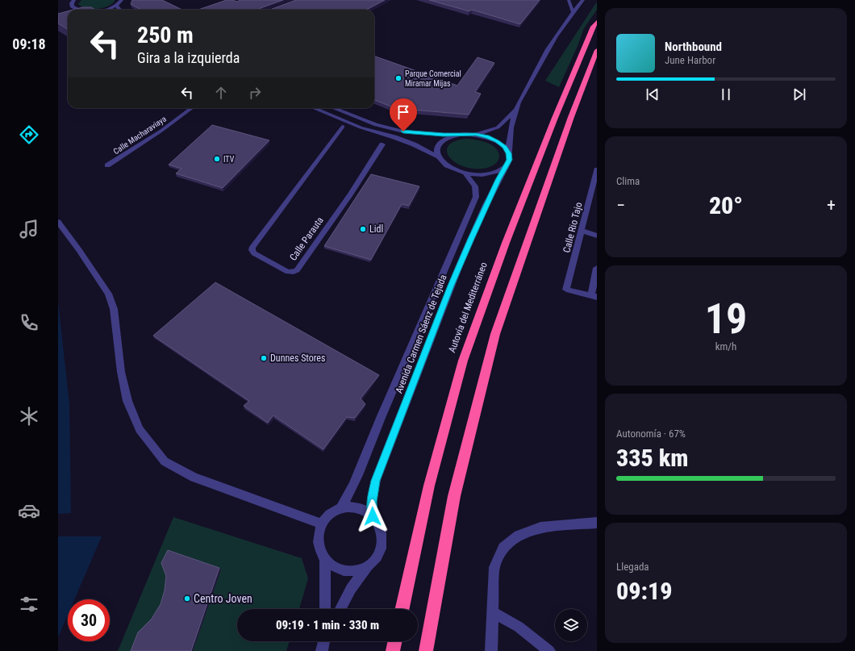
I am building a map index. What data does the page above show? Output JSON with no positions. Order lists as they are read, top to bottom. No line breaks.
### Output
{"streets":{"highway":["Autovía del Mediterráneo"],"street":["Calle Macharaviaya","Calle Rio Tajo","Calle Parauta","Avenida Carmen Sáenz de Tejada"]},"places":["Parque Comercial Miramar Mijas","ITV","Lidl","Dunnes Stores","Centro Joven"],"page":{"tabs":"09:18","turn":["250 m","Gira a la izquierda"],"song":["Northbound","June Harbor"],"tile":["Clima",["19","km/h"],["Autonomía · 67%","335 km"],["Llegada","09:19"]],"heat":["−","20°","+"],"limit":"30","trip":"09:19 · 1 min · 330 m"}}
